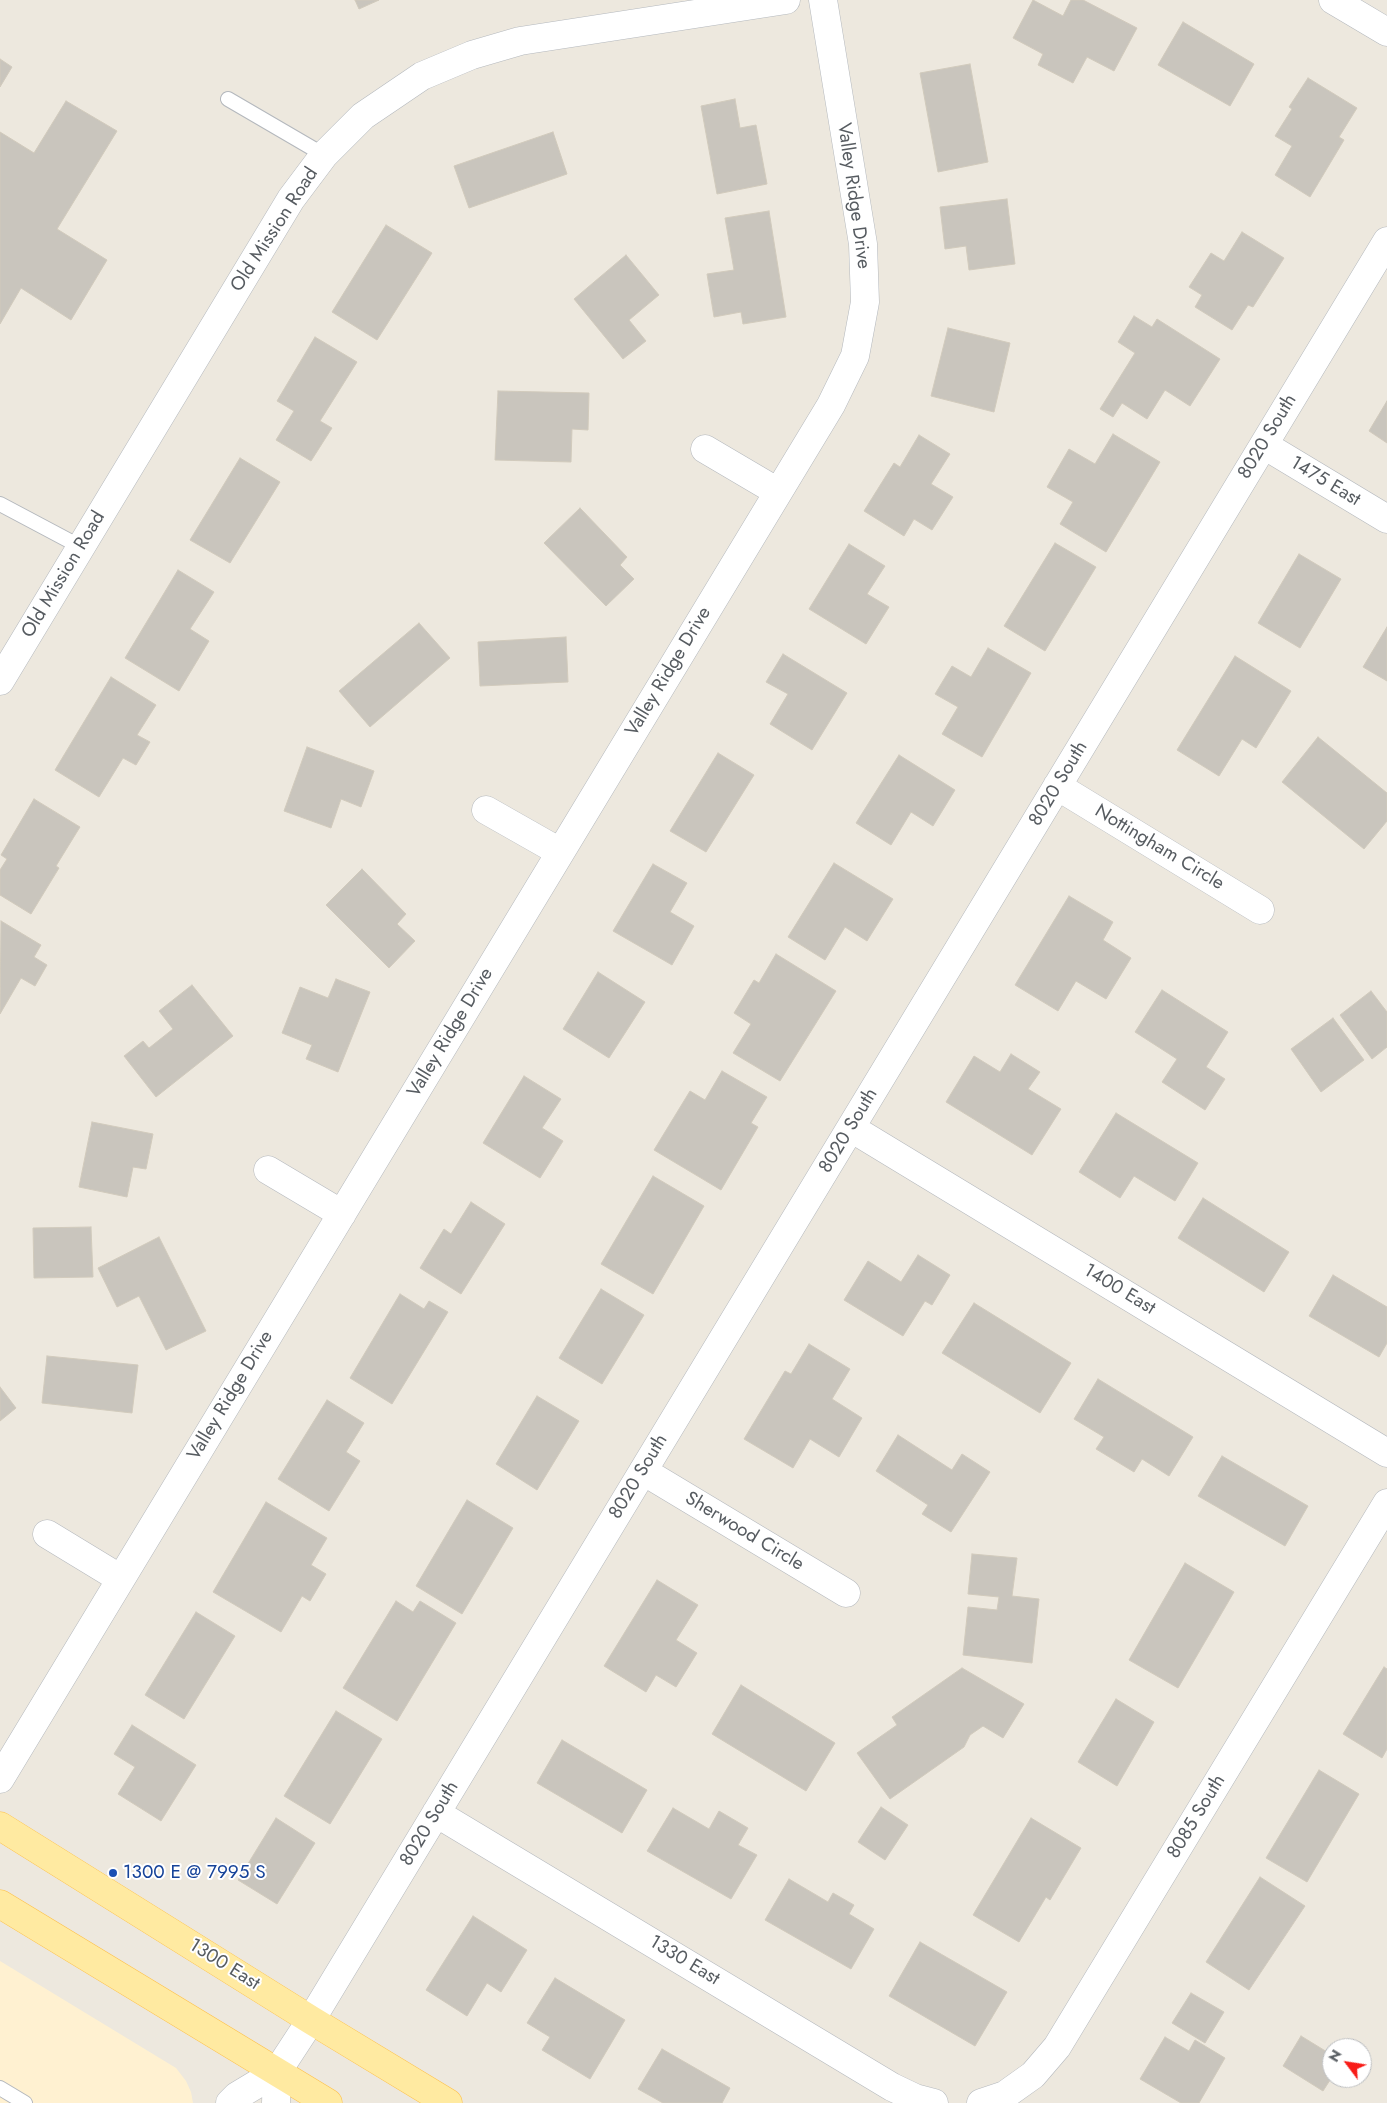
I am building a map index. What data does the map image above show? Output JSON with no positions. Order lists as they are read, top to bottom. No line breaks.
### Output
{"streets":{"main road":["1300 East"],"street":["Valley Ridge Drive","Old Mission Road","8020 South","1475 East","Nottingham Circle","1400 East","Sherwood Circle","8085 South","1330 East"]},"crossings":[["8020 South","1475 East"],["8020 South","Nottingham Circle"],["8020 South","1400 East"],["8020 South","Sherwood Circle"],["8020 South","1330 East"],["8020 South","1300 East"]],"places":["1300 E @ 7995 S"],"north":"top left"}
